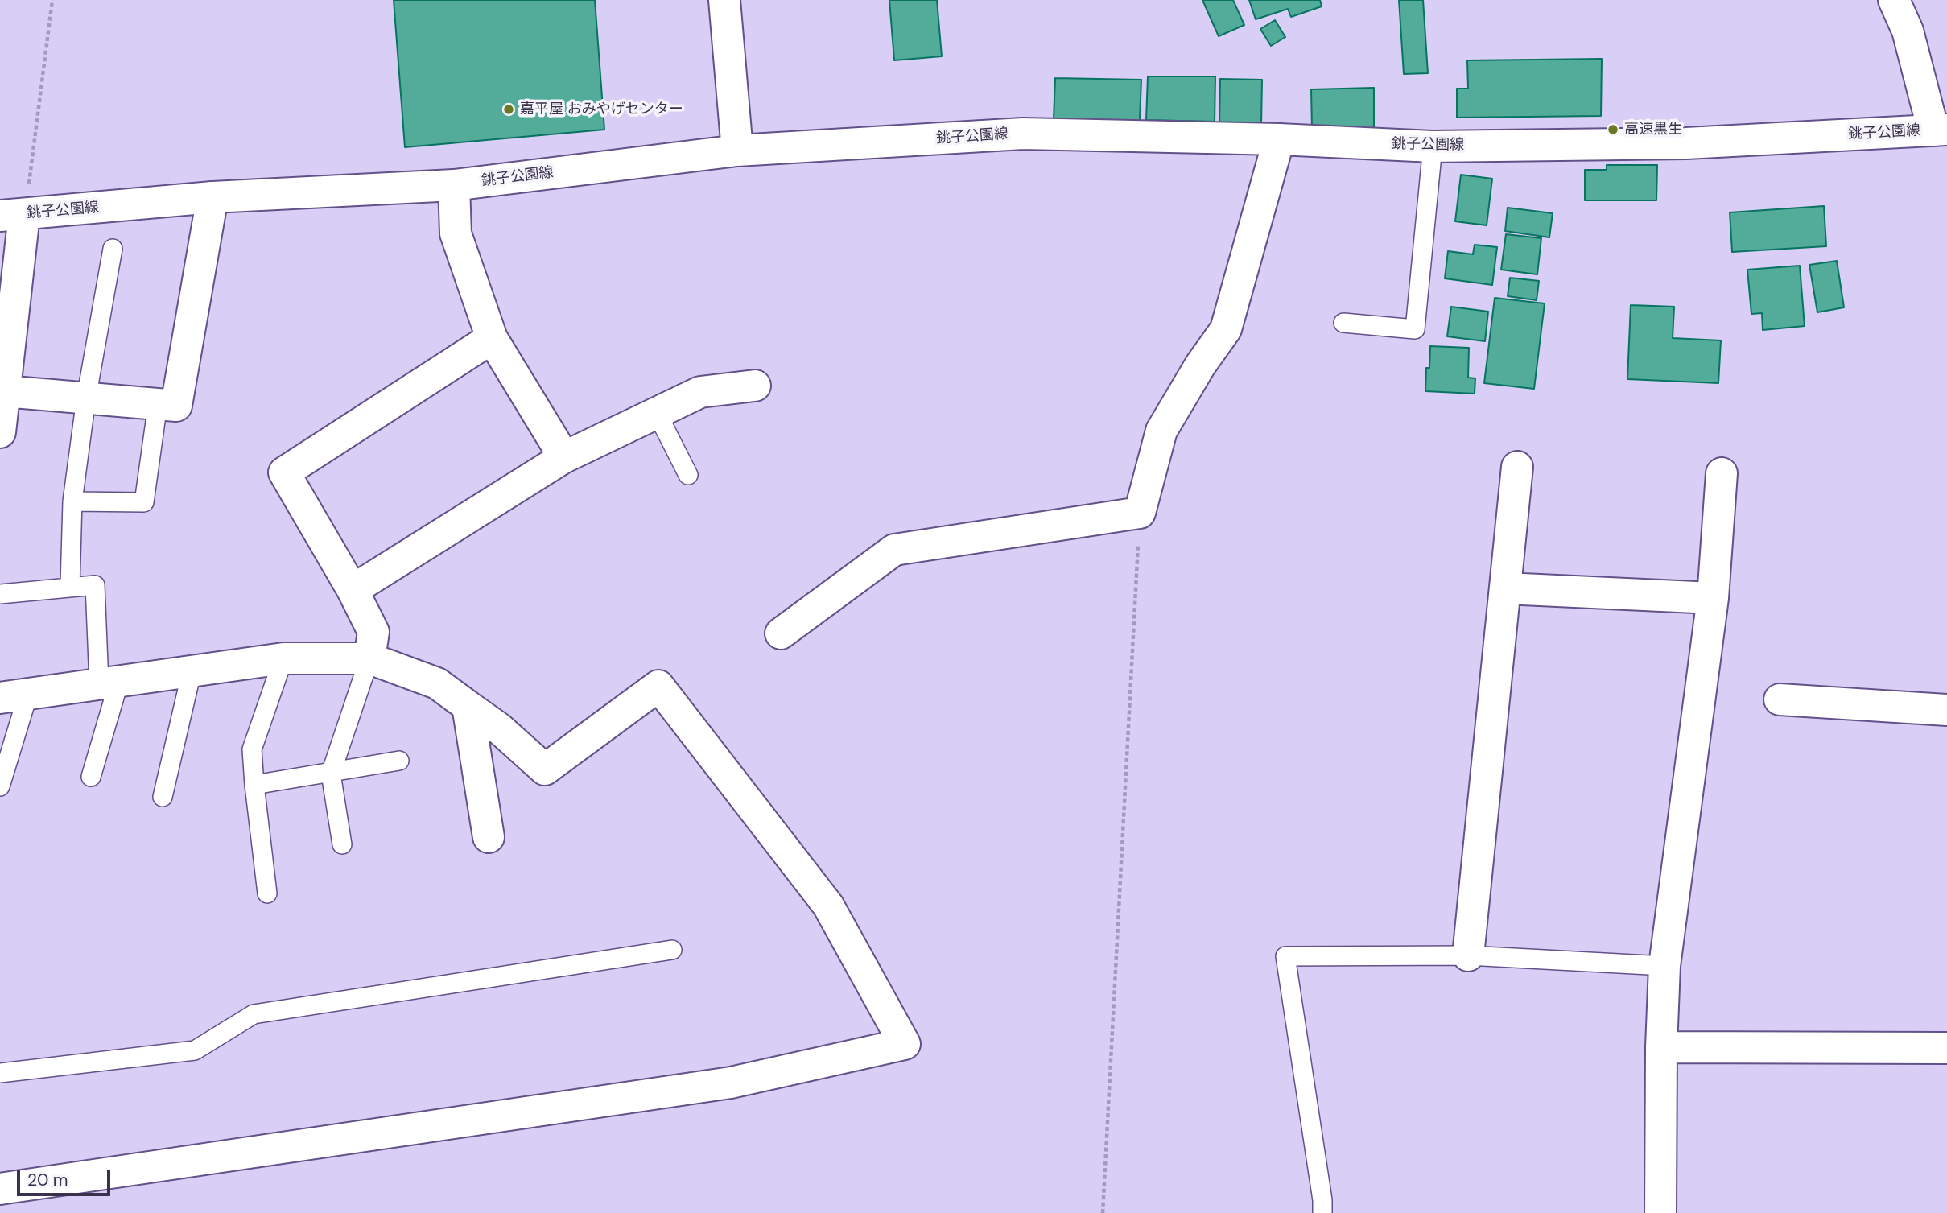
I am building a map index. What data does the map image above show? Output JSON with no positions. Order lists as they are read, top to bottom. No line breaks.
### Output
{"streets":{"street":["銚子公園線"]},"places":["嘉平屋 おみやげセンター","高速黒生"],"scale_bar":"20 m"}
